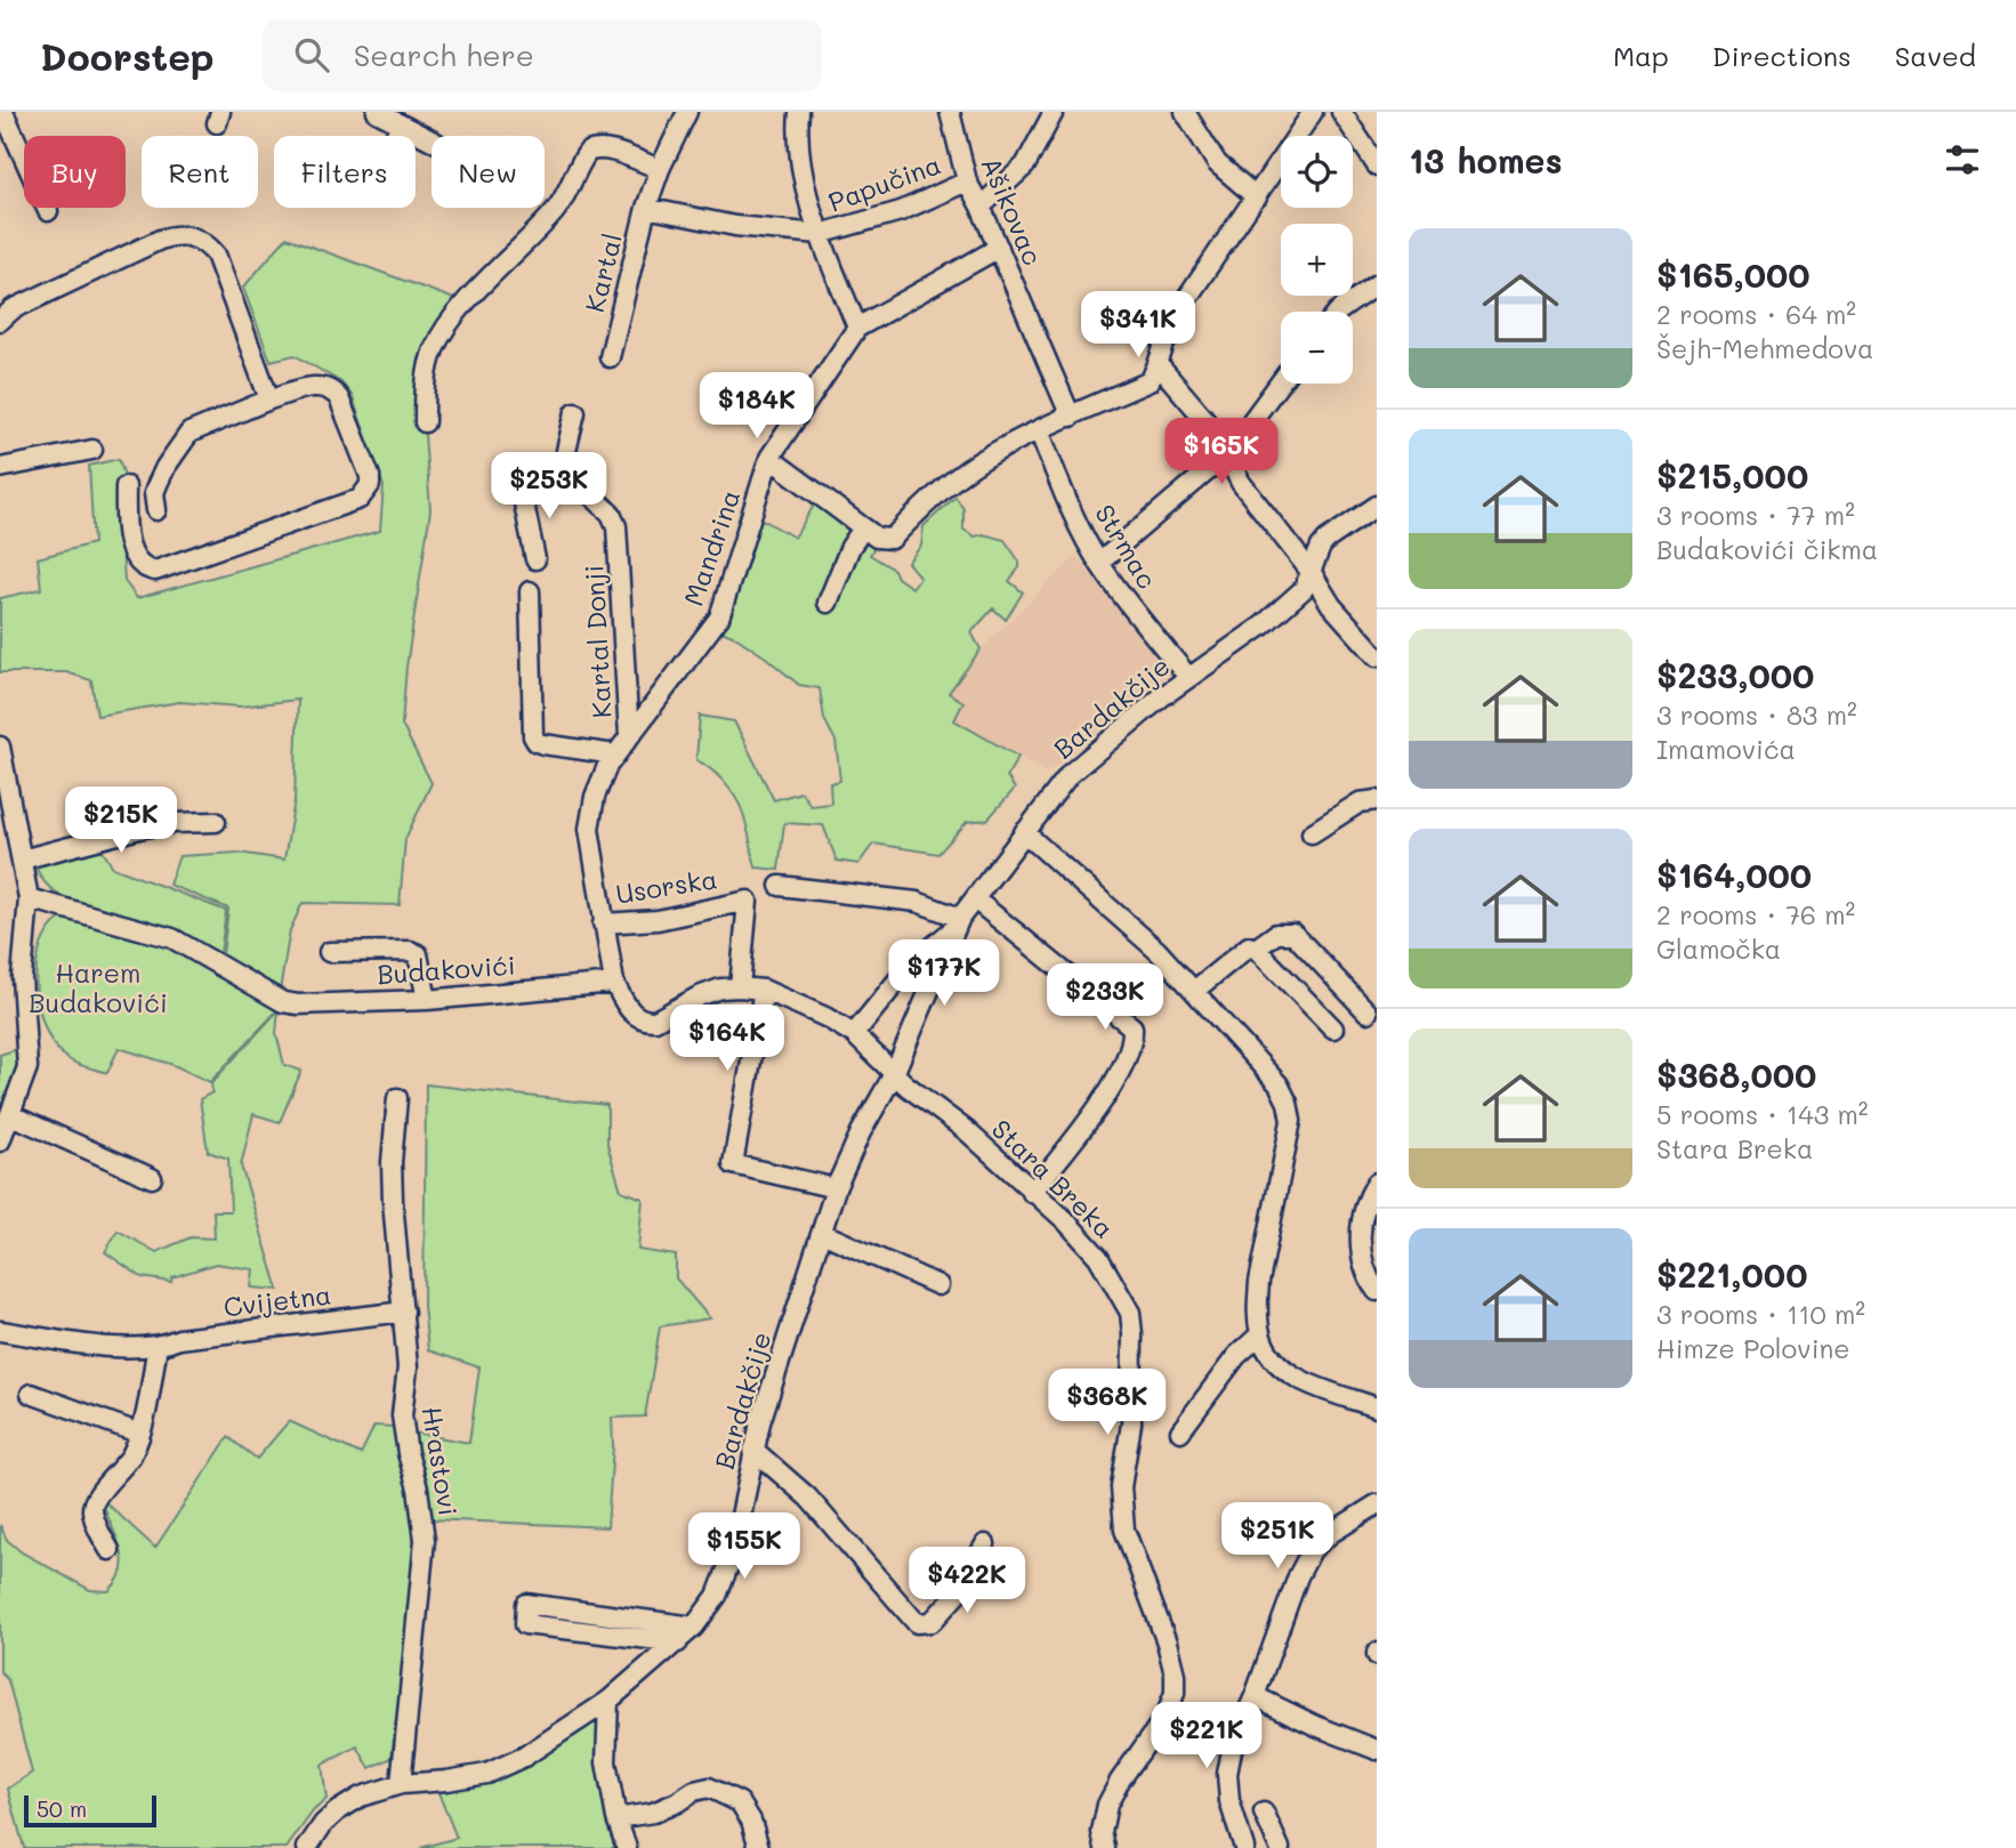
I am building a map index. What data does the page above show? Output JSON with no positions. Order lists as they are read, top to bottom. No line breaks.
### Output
{"streets":{"street":["Papučina","Ašikovac","Kartal","Strmac","Mandrina","Kartal Donji","Bardakčije","Usorska","Budakovići","Stara Breka","Cvijetna","Hrastovi"]},"crossings":[["Papučina","Ašikovac"],["Ašikovac","Mandrina"],["Strmac","Bardakčije"],["Mandrina","Kartal Donji"],["Mandrina","Usorska"],["Mandrina","Budakovići"],["Bardakčije","Stara Breka"],["Bardakčije","Hrastovi"],["Cvijetna","Hrastovi"]],"parks":["Harem Budakovići"],"scale_bar":"50 m","page":{"header":"Doorstep","search":"Search here","nav":["Map","Directions","Saved"],"heading":"13 homes","map_buttons":["+","−"],"chip":["Buy","Rent","Filters","New"],"list":[{"name":"$165,000","note":"2 rooms · 64 m² · Šejh-Mehmedova"},{"name":"$215,000","note":"3 rooms · 77 m² · Budakovići čikma"},{"name":"$233,000","note":"3 rooms · 83 m² · Imamovića"},{"name":"$164,000","note":"2 rooms · 76 m² · Glamočka"},{"name":"$368,000","note":"5 rooms · 143 m² · Stara Breka"},{"name":"$221,000","note":"3 rooms · 110 m² · Himze Polovine"}],"price":["$341K","$184K","$165K","$253K","$215K","$177K","$233K","$164K","$368K","$251K","$155K","$422K","$221K"],"scale":"50 m"}}
